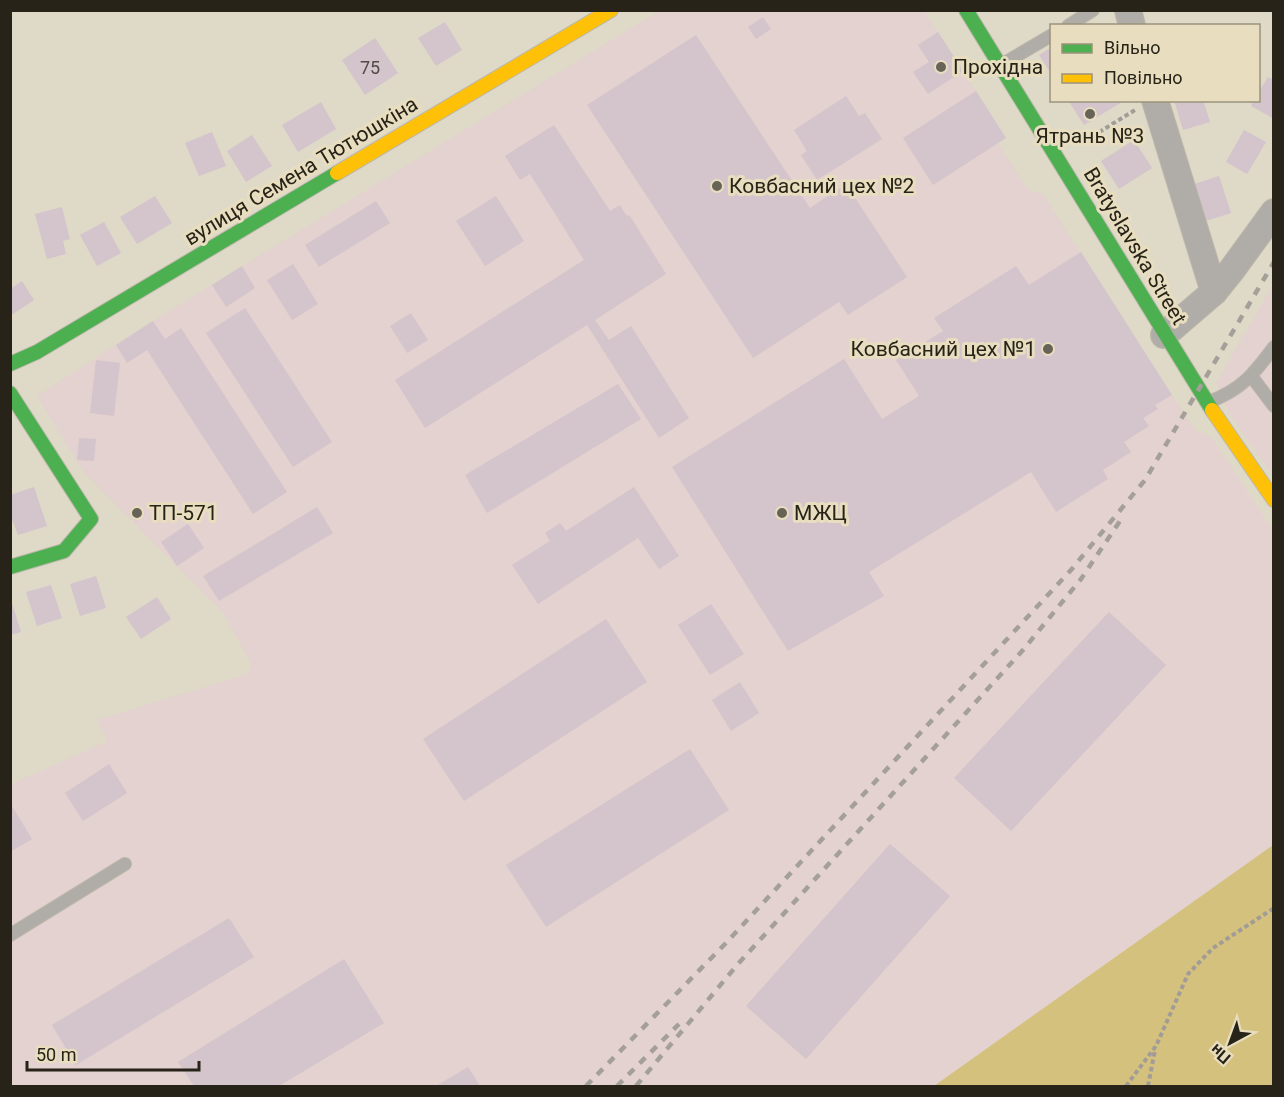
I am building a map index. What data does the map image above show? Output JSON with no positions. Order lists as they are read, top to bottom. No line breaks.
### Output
{"streets":{"street":["вулиця Семена Тютюшкіна","Bratyslavska Street"]},"places":["Прохідна","Ятрань №3","Ковбасний цех №2","Ковбасний цех №1","ТП-571","МЖЦ"],"house_numbers":["75"],"legend":["Вільно","Повільно"],"scale_bar":"50 m","north":"bottom left"}
